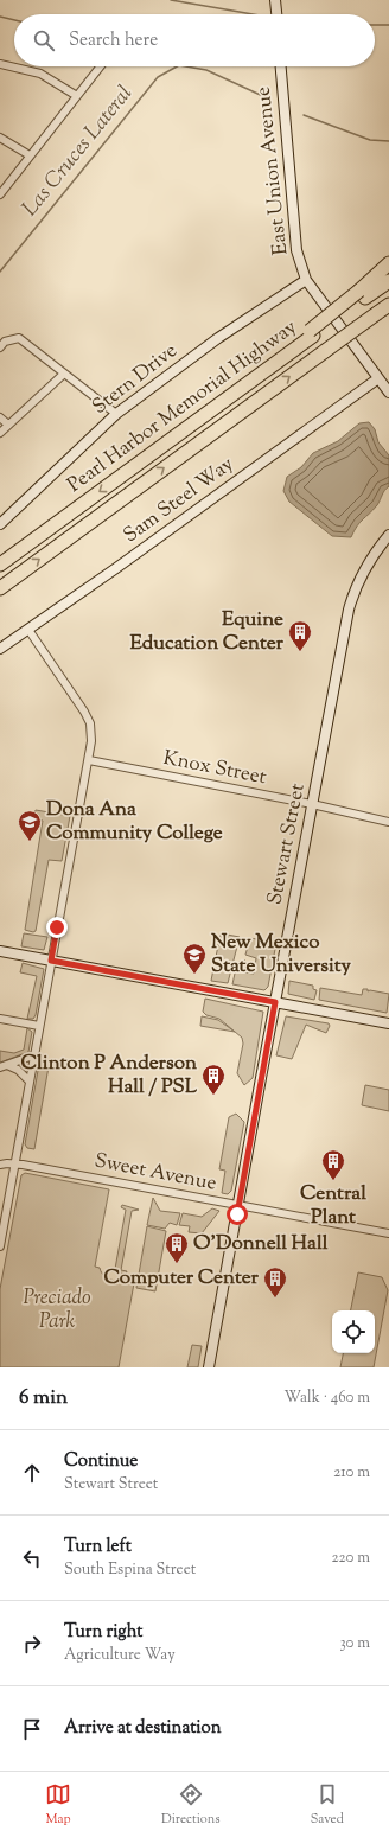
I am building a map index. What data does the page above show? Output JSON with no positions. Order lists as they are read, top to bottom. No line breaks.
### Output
{"streets":{"highway":["Pearl Harbor Memorial Highway"],"street":["East Union Avenue","Stern Drive","Sam Steel Way","Knox Street","Stewart Street","Sweet Avenue"]},"crossings":[["East Union Avenue","Stern Drive"],["East Union Avenue","Sam Steel Way"],["Knox Street","Stewart Street"],["Stewart Street","Sweet Avenue"]],"water":["Las Cruces Lateral"],"parks":["Preciado Park"],"places":{"building":["Equine Education Center","Clinton P Anderson Hall / PSL","Central Plant","O'Donnell Hall","Computer Center"],"school or university":["Dona Ana Community College","New Mexico State University"]},"page":{"search":"Search here","heading":["6 min","Walk · 460 m"],"list":[["Continue","Stewart Street","210 m"],["Turn left","South Espina Street","220 m"],["Turn right","Agriculture Way","30 m"],"Arrive at destination"],"nav":["Map","Directions","Saved"]}}
